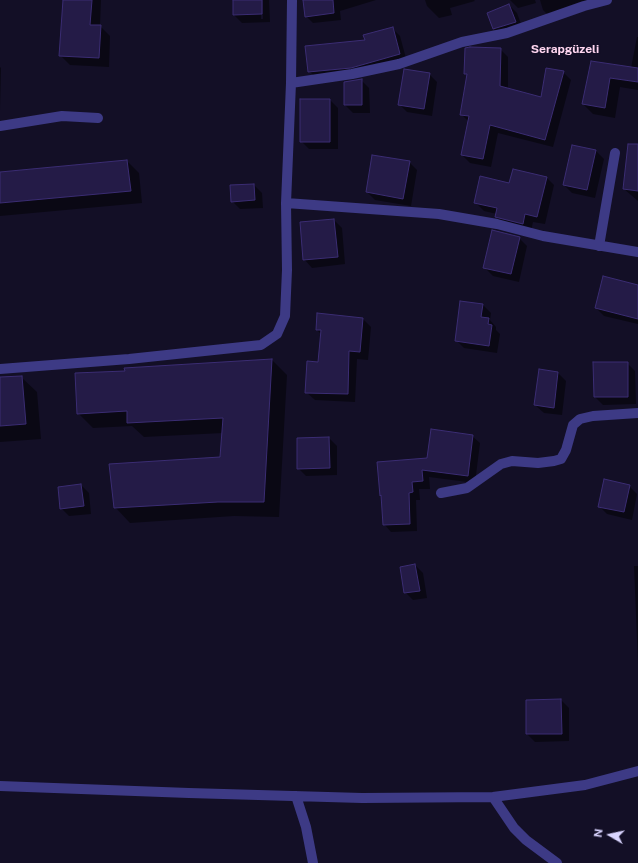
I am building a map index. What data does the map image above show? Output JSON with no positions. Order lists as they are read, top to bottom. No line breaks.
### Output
{"districts":["Serapgüzeli"],"north":"left"}
